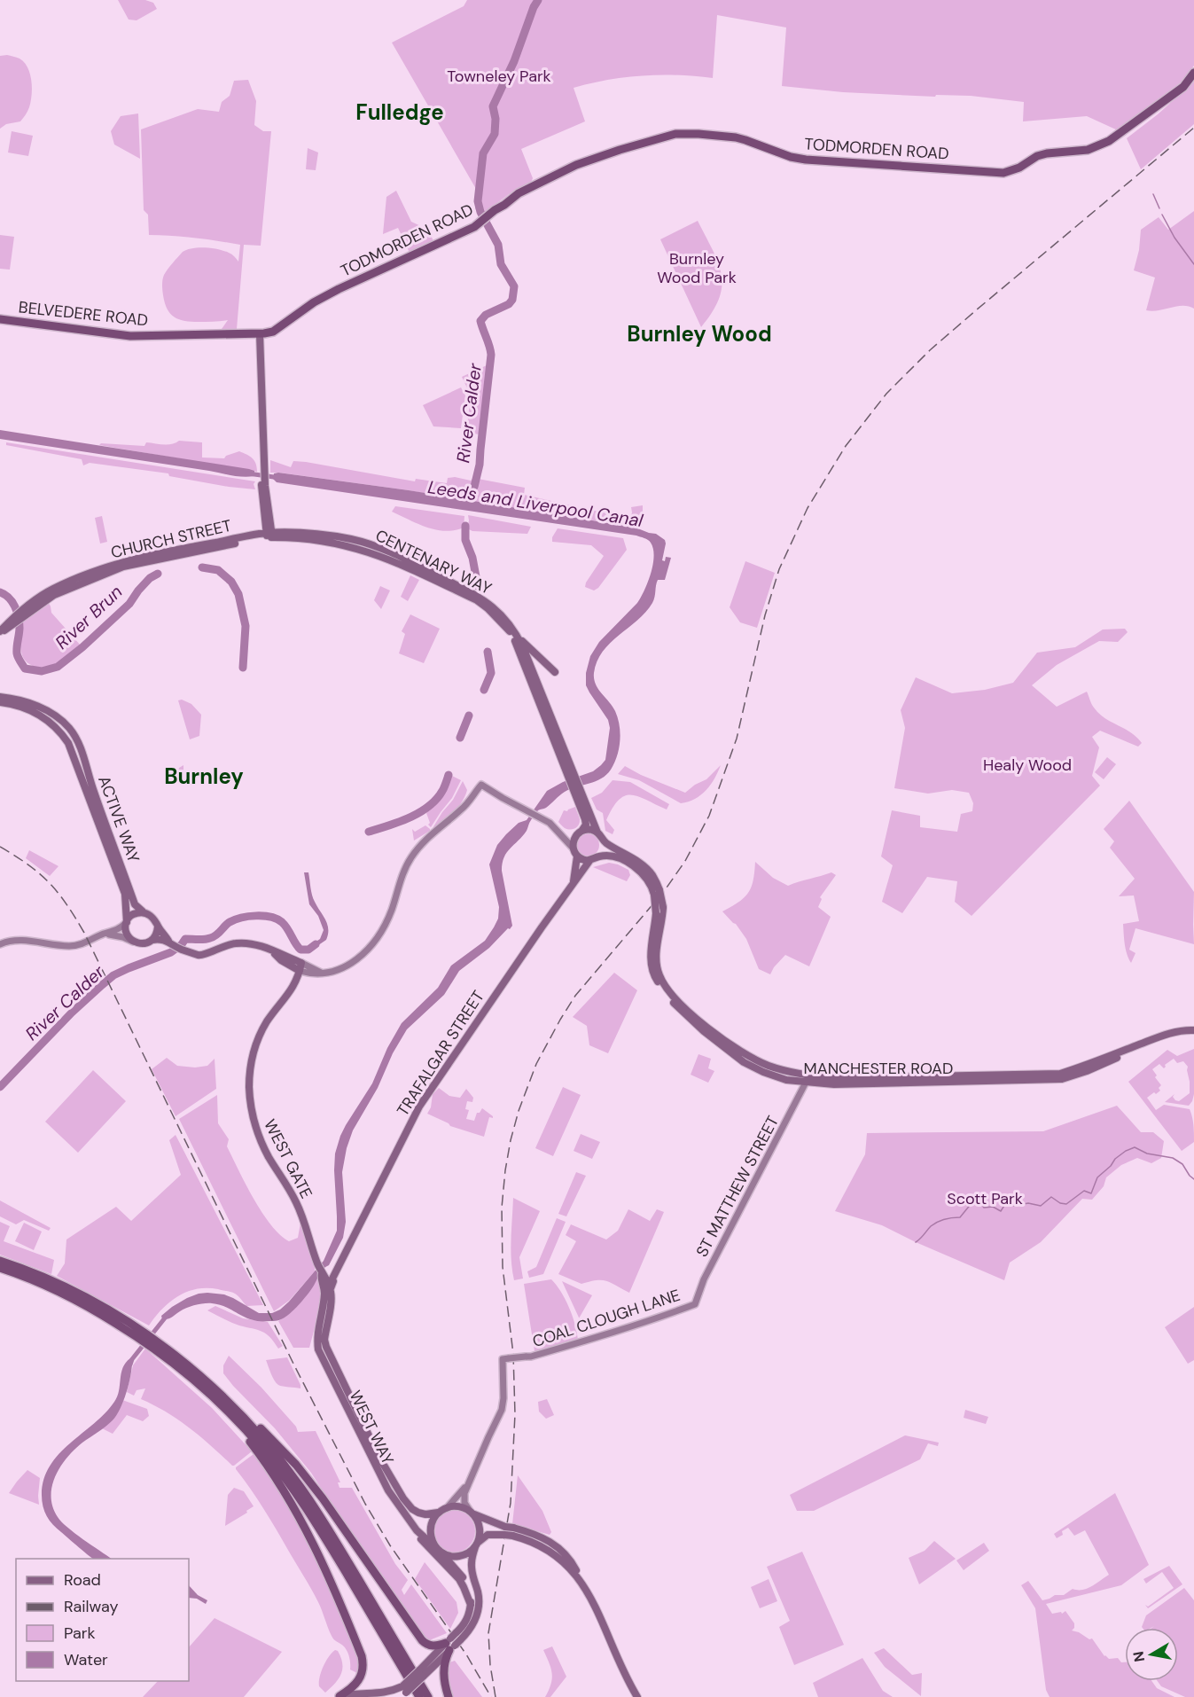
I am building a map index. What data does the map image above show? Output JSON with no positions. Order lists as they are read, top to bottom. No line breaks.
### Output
{"streets":{"highway":["TODMORDEN ROAD","BELVEDERE ROAD"],"main road":["CHURCH STREET","CENTENARY WAY","ACTIVE WAY","TRAFALGAR STREET","MANCHESTER ROAD","WEST GATE","ST MATTHEW STREET","COAL CLOUGH LANE","WEST WAY"]},"crossings":[["TODMORDEN ROAD","BELVEDERE ROAD"],["CHURCH STREET","CENTENARY WAY"],["CENTENARY WAY","TRAFALGAR STREET"],["CENTENARY WAY","MANCHESTER ROAD"],["TRAFALGAR STREET","MANCHESTER ROAD"],["TRAFALGAR STREET","WEST WAY"],["MANCHESTER ROAD","ST MATTHEW STREET"],["WEST GATE","WEST WAY"],["ST MATTHEW STREET","COAL CLOUGH LANE"]],"districts":["Fulledge","Burnley Wood","Burnley"],"water":["River Calder","Leeds and Liverpool Canal","River Brun"],"parks":["Towneley Park","Burnley Wood Park","Healy Wood","Scott Park"],"legend":["Road","Railway","Park","Water"],"north":"left"}
